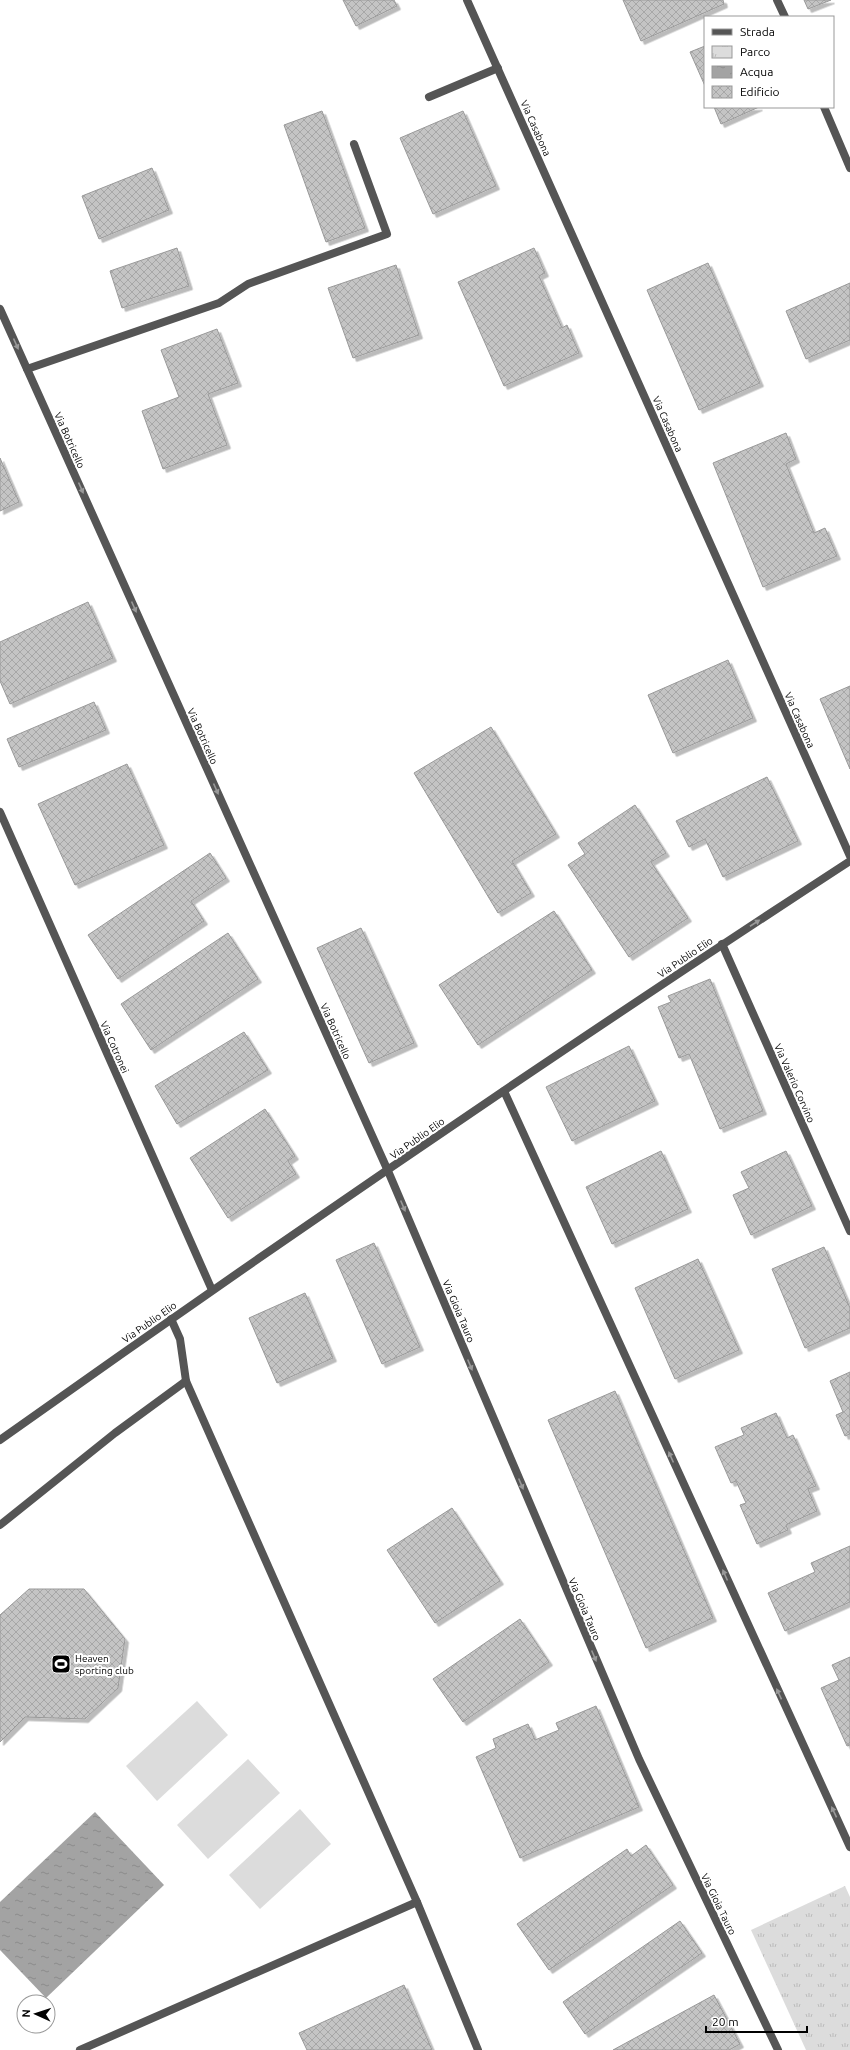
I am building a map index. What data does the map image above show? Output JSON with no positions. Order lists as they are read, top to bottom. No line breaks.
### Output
{"streets":{"street":["Via Casabona","Via Botricello","Via Publio Elio","Via Cotronei","Via Valerio Corvino","Via Gioia Tauro"]},"crossings":[["Via Botricello","Via Publio Elio"],["Via Botricello","Via Gioia Tauro"],["Via Publio Elio","Via Cotronei"],["Via Publio Elio","Via Valerio Corvino"],["Via Publio Elio","Via Gioia Tauro"]],"one_way":["Via Botricello","Via Gioia Tauro"],"places":{"sports":["Heaven sporting club"]},"legend":["Strada","Parco","Acqua","Edificio"],"scale_bar":"20 m","north":"left"}
